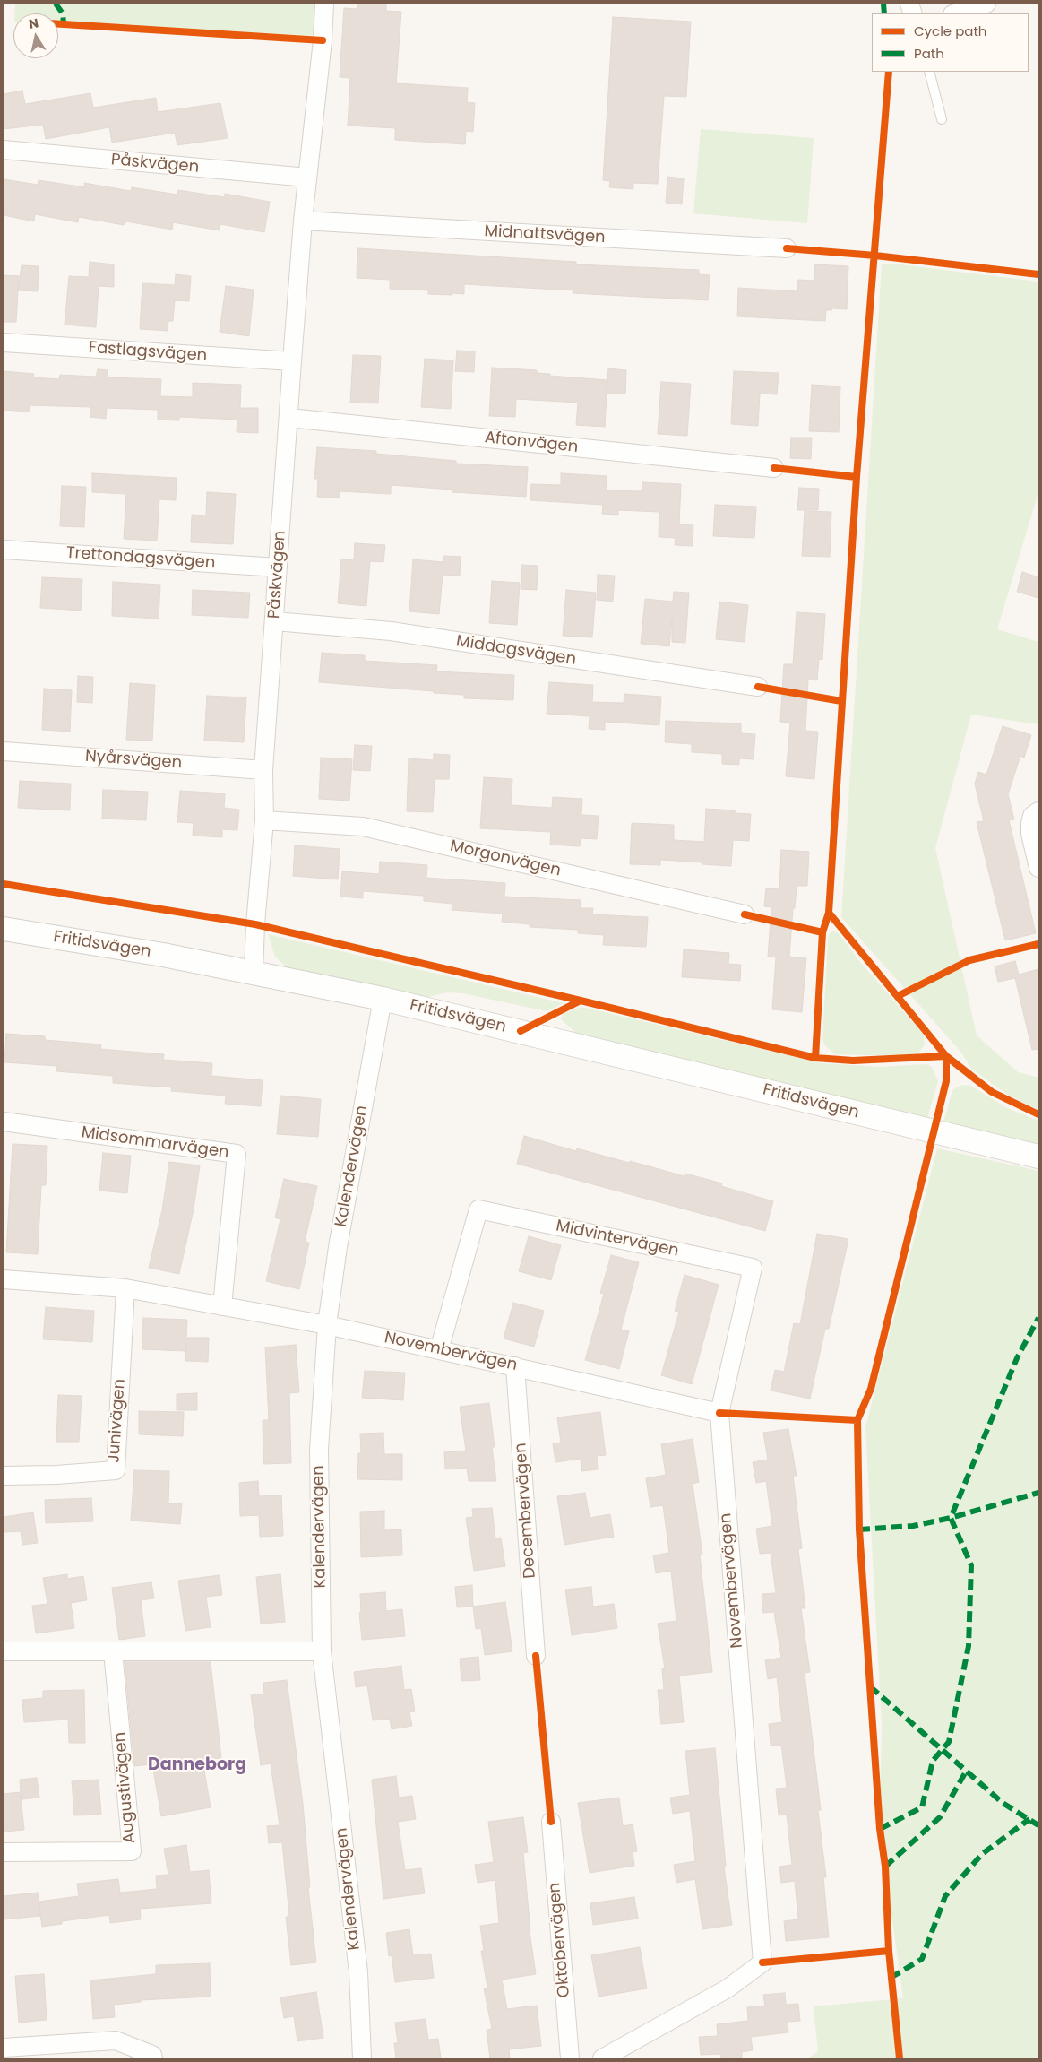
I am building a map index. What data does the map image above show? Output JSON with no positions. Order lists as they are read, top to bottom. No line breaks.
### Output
{"streets":{"street":["Påskvägen","Midnattsvägen","Fastlagsvägen","Aftonvägen","Trettondagsvägen","Middagsvägen","Nyårsvägen","Morgonvägen","Fritidsvägen","Midsommarvägen","Kalendervägen","Midvintervägen","Novembervägen","Junivägen","Decembervägen","Augustivägen","Oktobervägen"]},"crossings":[["Påskvägen","Midnattsvägen"],["Påskvägen","Fastlagsvägen"],["Påskvägen","Aftonvägen"],["Påskvägen","Trettondagsvägen"],["Påskvägen","Middagsvägen"],["Påskvägen","Nyårsvägen"],["Påskvägen","Morgonvägen"],["Påskvägen","Fritidsvägen"],["Fritidsvägen","Kalendervägen"],["Kalendervägen","Novembervägen"],["Midvintervägen","Novembervägen"],["Novembervägen","Decembervägen"]],"districts":["Danneborg"],"legend":["Cycle path","Path"],"north":"top"}
